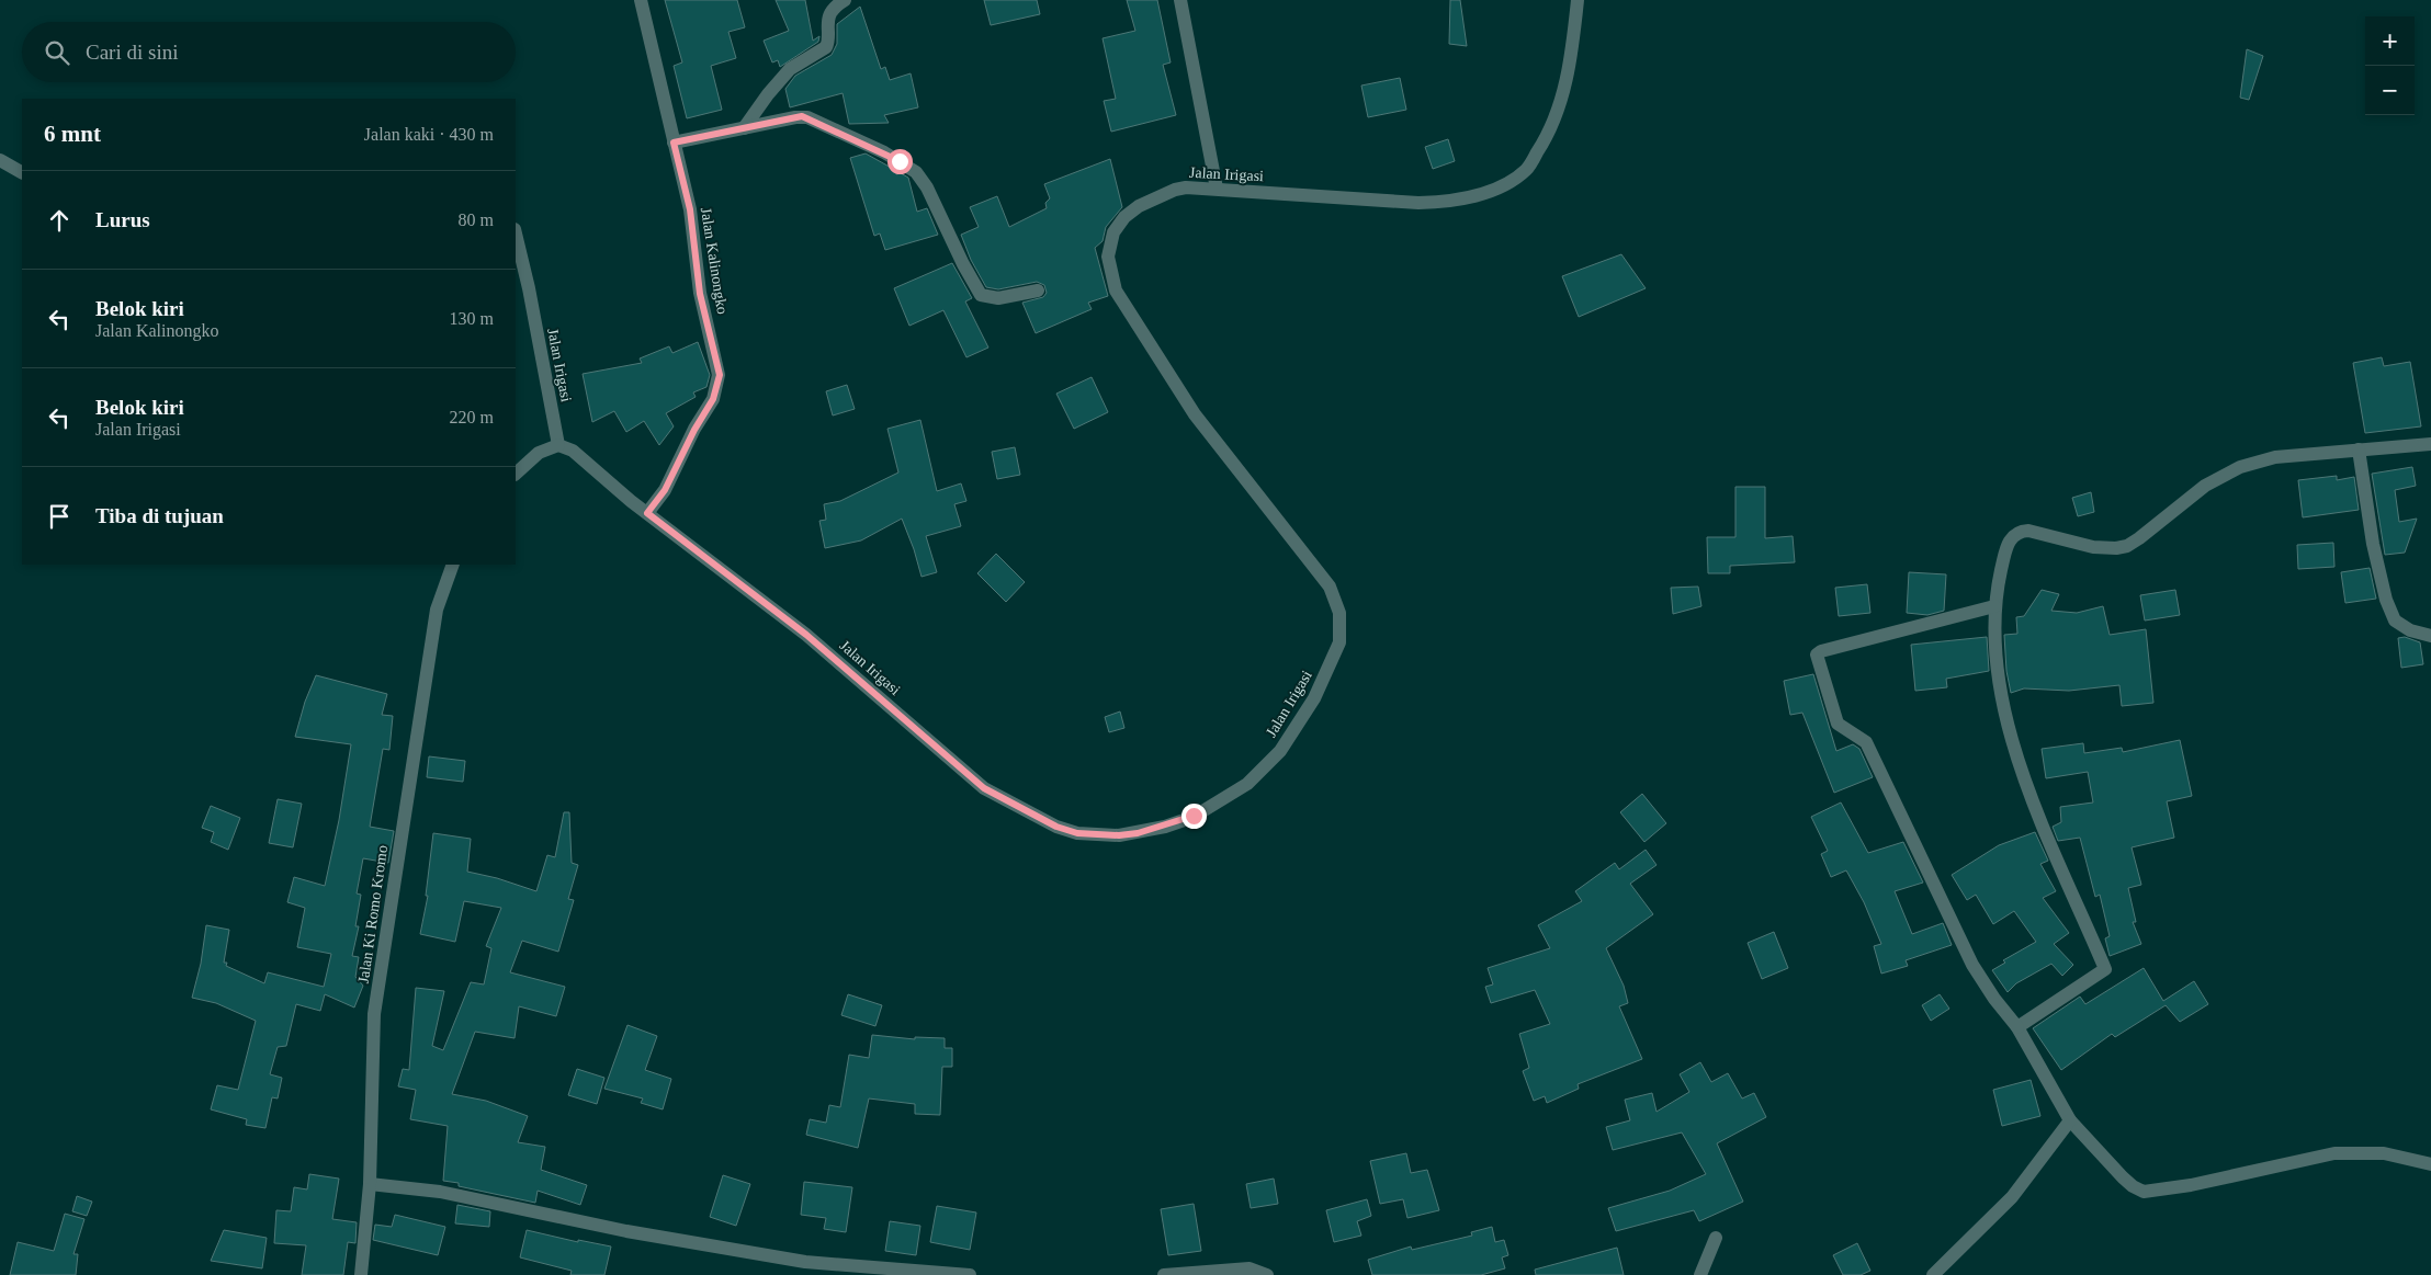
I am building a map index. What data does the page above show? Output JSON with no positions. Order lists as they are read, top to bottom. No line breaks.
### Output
{"streets":{"street":["Jalan Irigasi","Jalan Kalinongko","Jalan Ki Romo Kromo"]},"crossings":[["Jalan Irigasi","Jalan Kalinongko"]],"page":{"map_buttons":["+","−"],"search":"Cari di sini","heading":["6 mnt","Jalan kaki · 430 m"],"list":[["Lurus","80 m"],["Belok kiri","Jalan Kalinongko","130 m"],["Belok kiri","Jalan Irigasi","220 m"],"Tiba di tujuan"]}}
